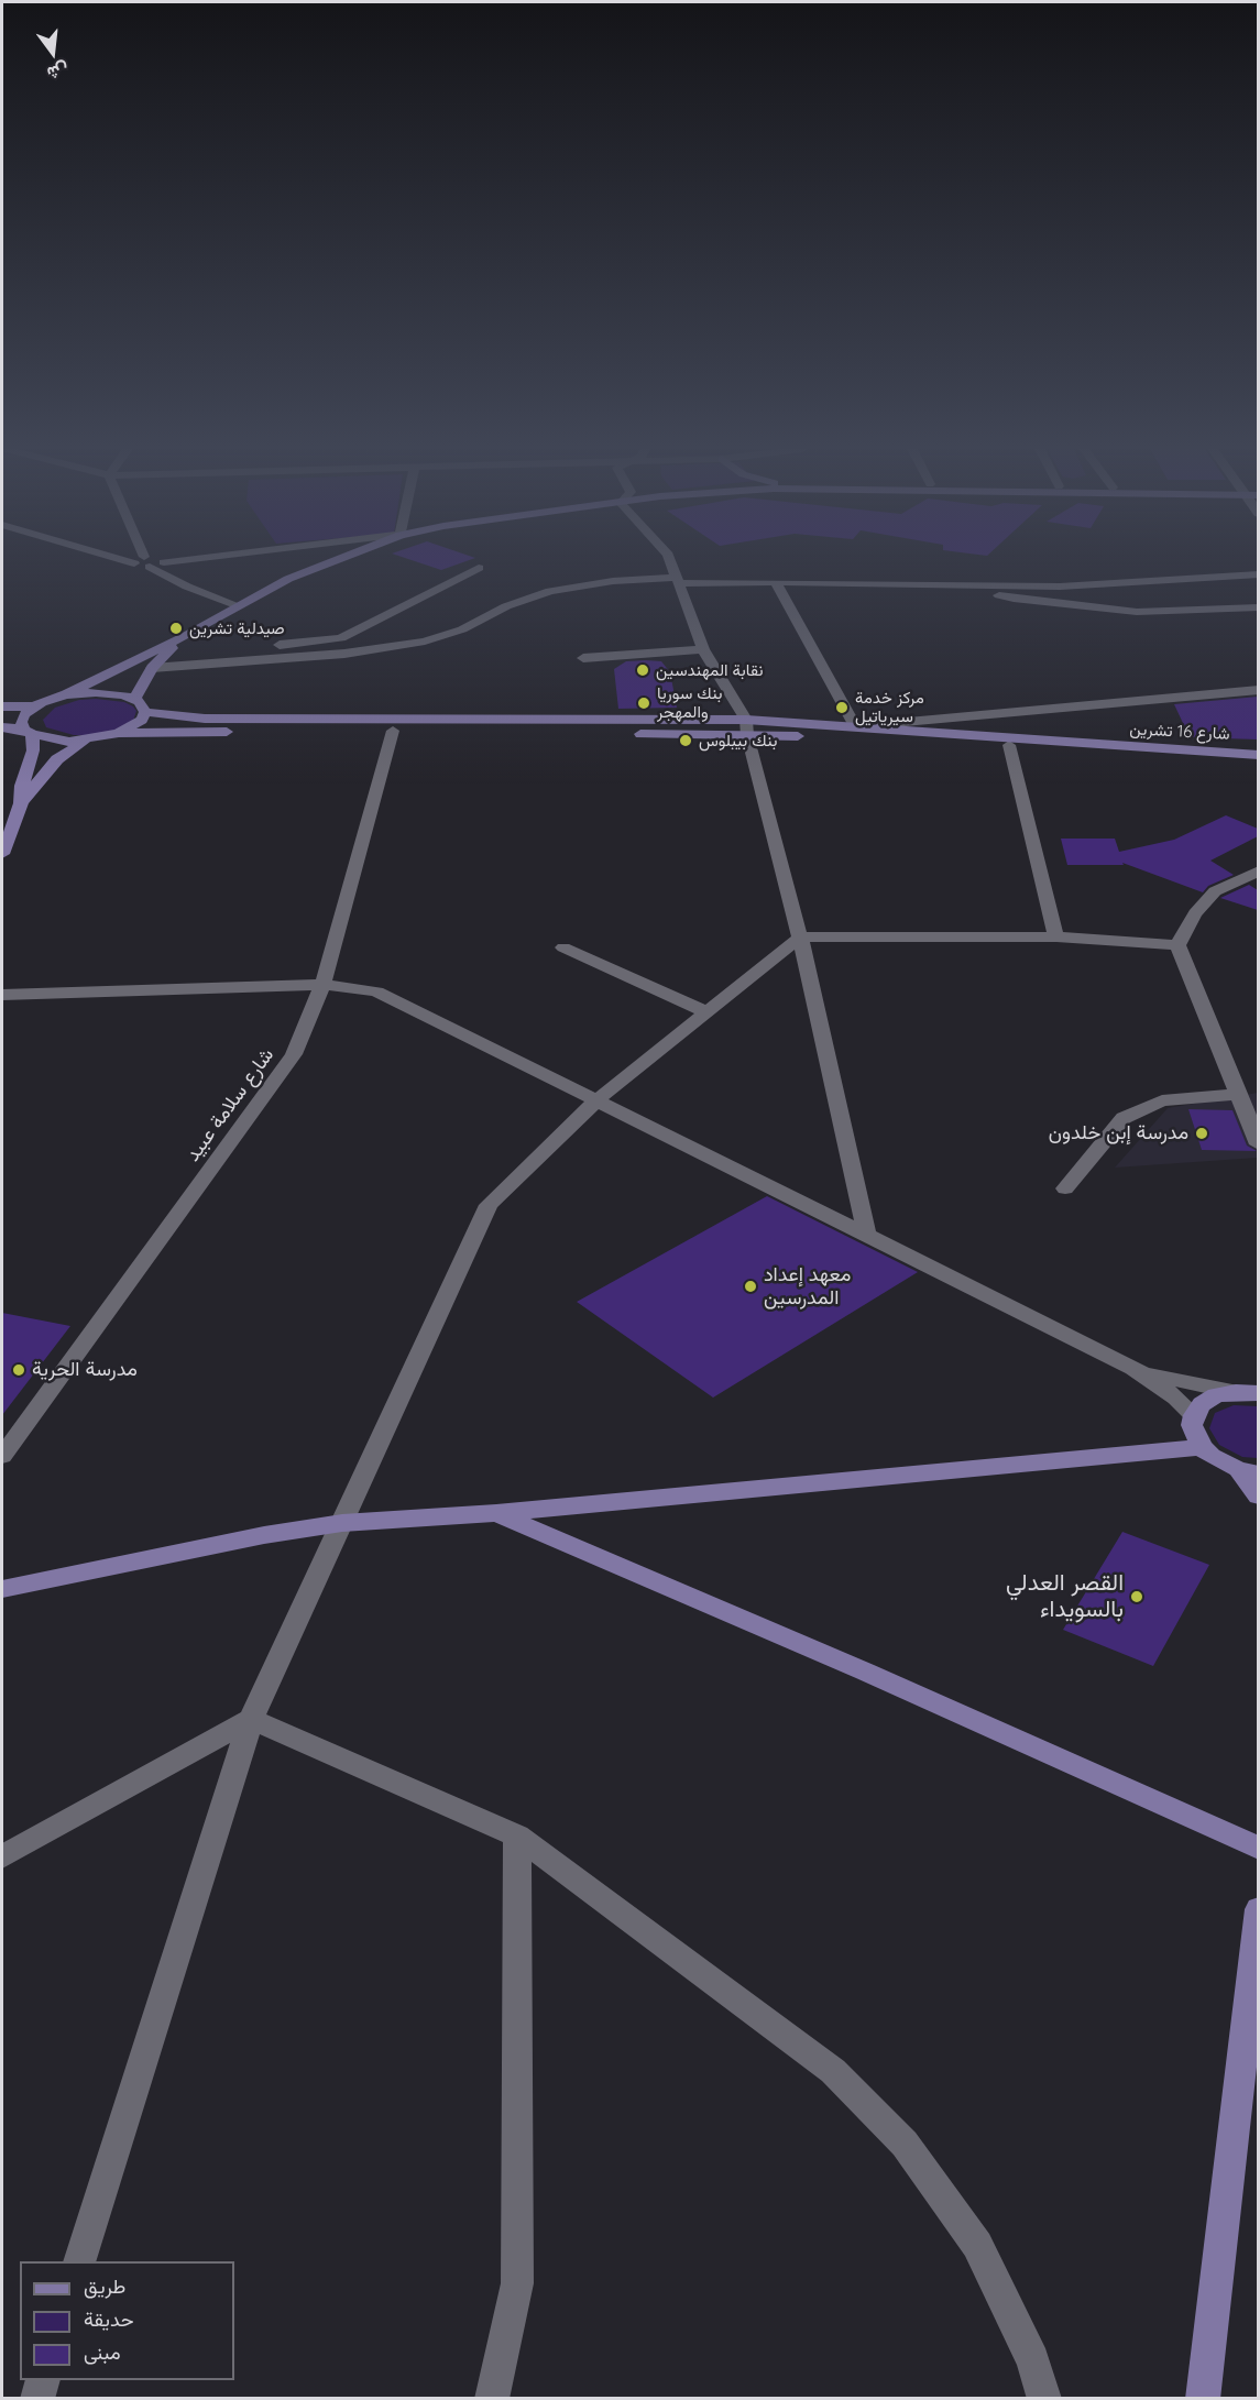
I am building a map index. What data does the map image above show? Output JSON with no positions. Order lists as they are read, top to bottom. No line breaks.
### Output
{"streets":{"main road":["شارع 16 تشرين"],"street":["شارع سلامة عبيد"]},"places":["صيدلية تشرين","نقابة المهندسين","بنك سوريا والمهجر","مركز خدمة سيرياتيل","بنك بيبلوس","مدرسة إبن خلدون","معهد إعداد المدرسين","مدرسة الحرية","القصر العدلي بالسويداء"],"legend":["طريق","حديقة","مبنى"],"north":"bottom"}
